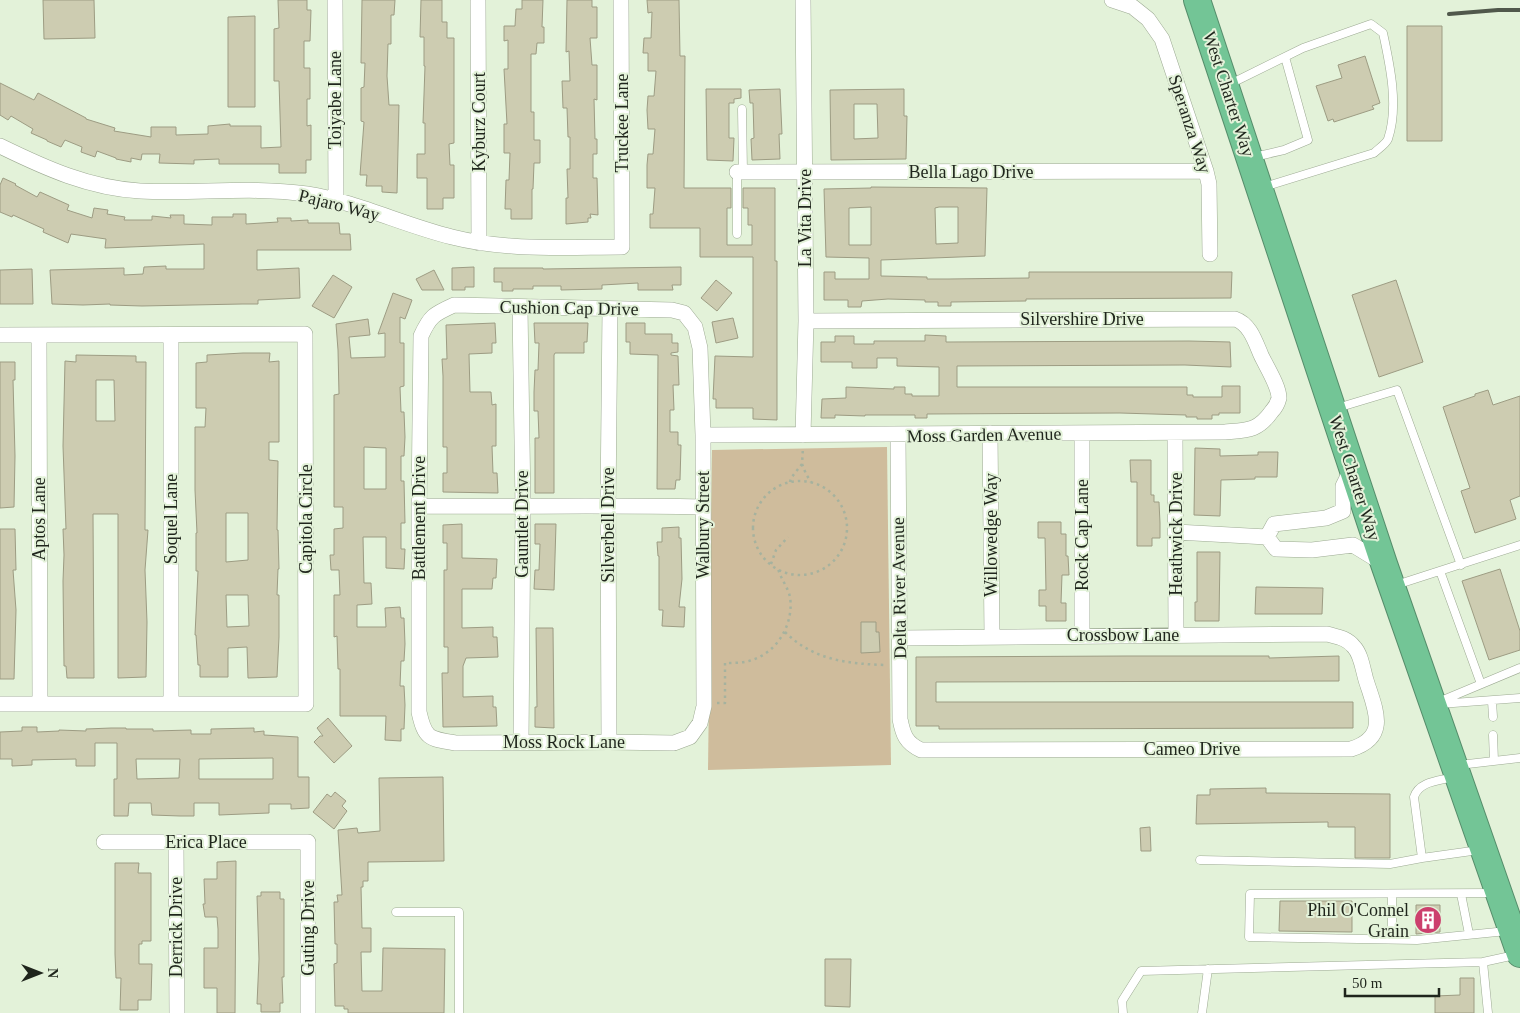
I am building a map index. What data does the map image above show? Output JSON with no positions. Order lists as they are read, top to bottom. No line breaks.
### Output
{"streets":{"highway":["West Charter Way"],"street":["Toiyabe Lane","Kyburz Court","Truckee Lane","Speranza Way","Bella Lago Drive","Pajaro Way","La Vita Drive","Cushion Cap Drive","Silvershire Drive","Moss Garden Avenue","Battlement Drive","Aptos Lane","Soquel Lane","Capitola Circle","Gauntlet Drive","Silverbell Drive","Walbury Street","Heathwick Drive","Willowedge Way","Rock Cap Lane","Delta River Avenue","Crossbow Lane","Moss Rock Lane","Cameo Drive","Erica Place","Derrick Drive","Guting Drive"]},"crossings":[["Toiyabe Lane","Pajaro Way"],["Kyburz Court","Pajaro Way"],["Truckee Lane","Pajaro Way"],["Speranza Way","Bella Lago Drive"],["Bella Lago Drive","La Vita Drive"],["La Vita Drive","Silvershire Drive"],["La Vita Drive","Moss Garden Avenue"],["Cushion Cap Drive","Battlement Drive"],["Cushion Cap Drive","Gauntlet Drive"],["Cushion Cap Drive","Silverbell Drive"],["Cushion Cap Drive","Walbury Street"],["Silvershire Drive","Moss Garden Avenue"],["Moss Garden Avenue","Walbury Street"],["Moss Garden Avenue","Heathwick Drive"],["Moss Garden Avenue","Willowedge Way"],["Moss Garden Avenue","Rock Cap Lane"],["Moss Garden Avenue","Delta River Avenue"],["Battlement Drive","Moss Rock Lane"],["Aptos Lane","Capitola Circle"],["Soquel Lane","Capitola Circle"],["Gauntlet Drive","Moss Rock Lane"],["Silverbell Drive","Moss Rock Lane"],["Walbury Street","Moss Rock Lane"],["Heathwick Drive","Crossbow Lane"],["Willowedge Way","Crossbow Lane"],["Rock Cap Lane","Crossbow Lane"],["Delta River Avenue","Crossbow Lane"],["Delta River Avenue","Cameo Drive"],["Crossbow Lane","Cameo Drive"],["Erica Place","Derrick Drive"],["Erica Place","Guting Drive"]],"places":{"building":["Phil O'Connel Grain"]},"scale_bar":"50 m","north":"right"}
